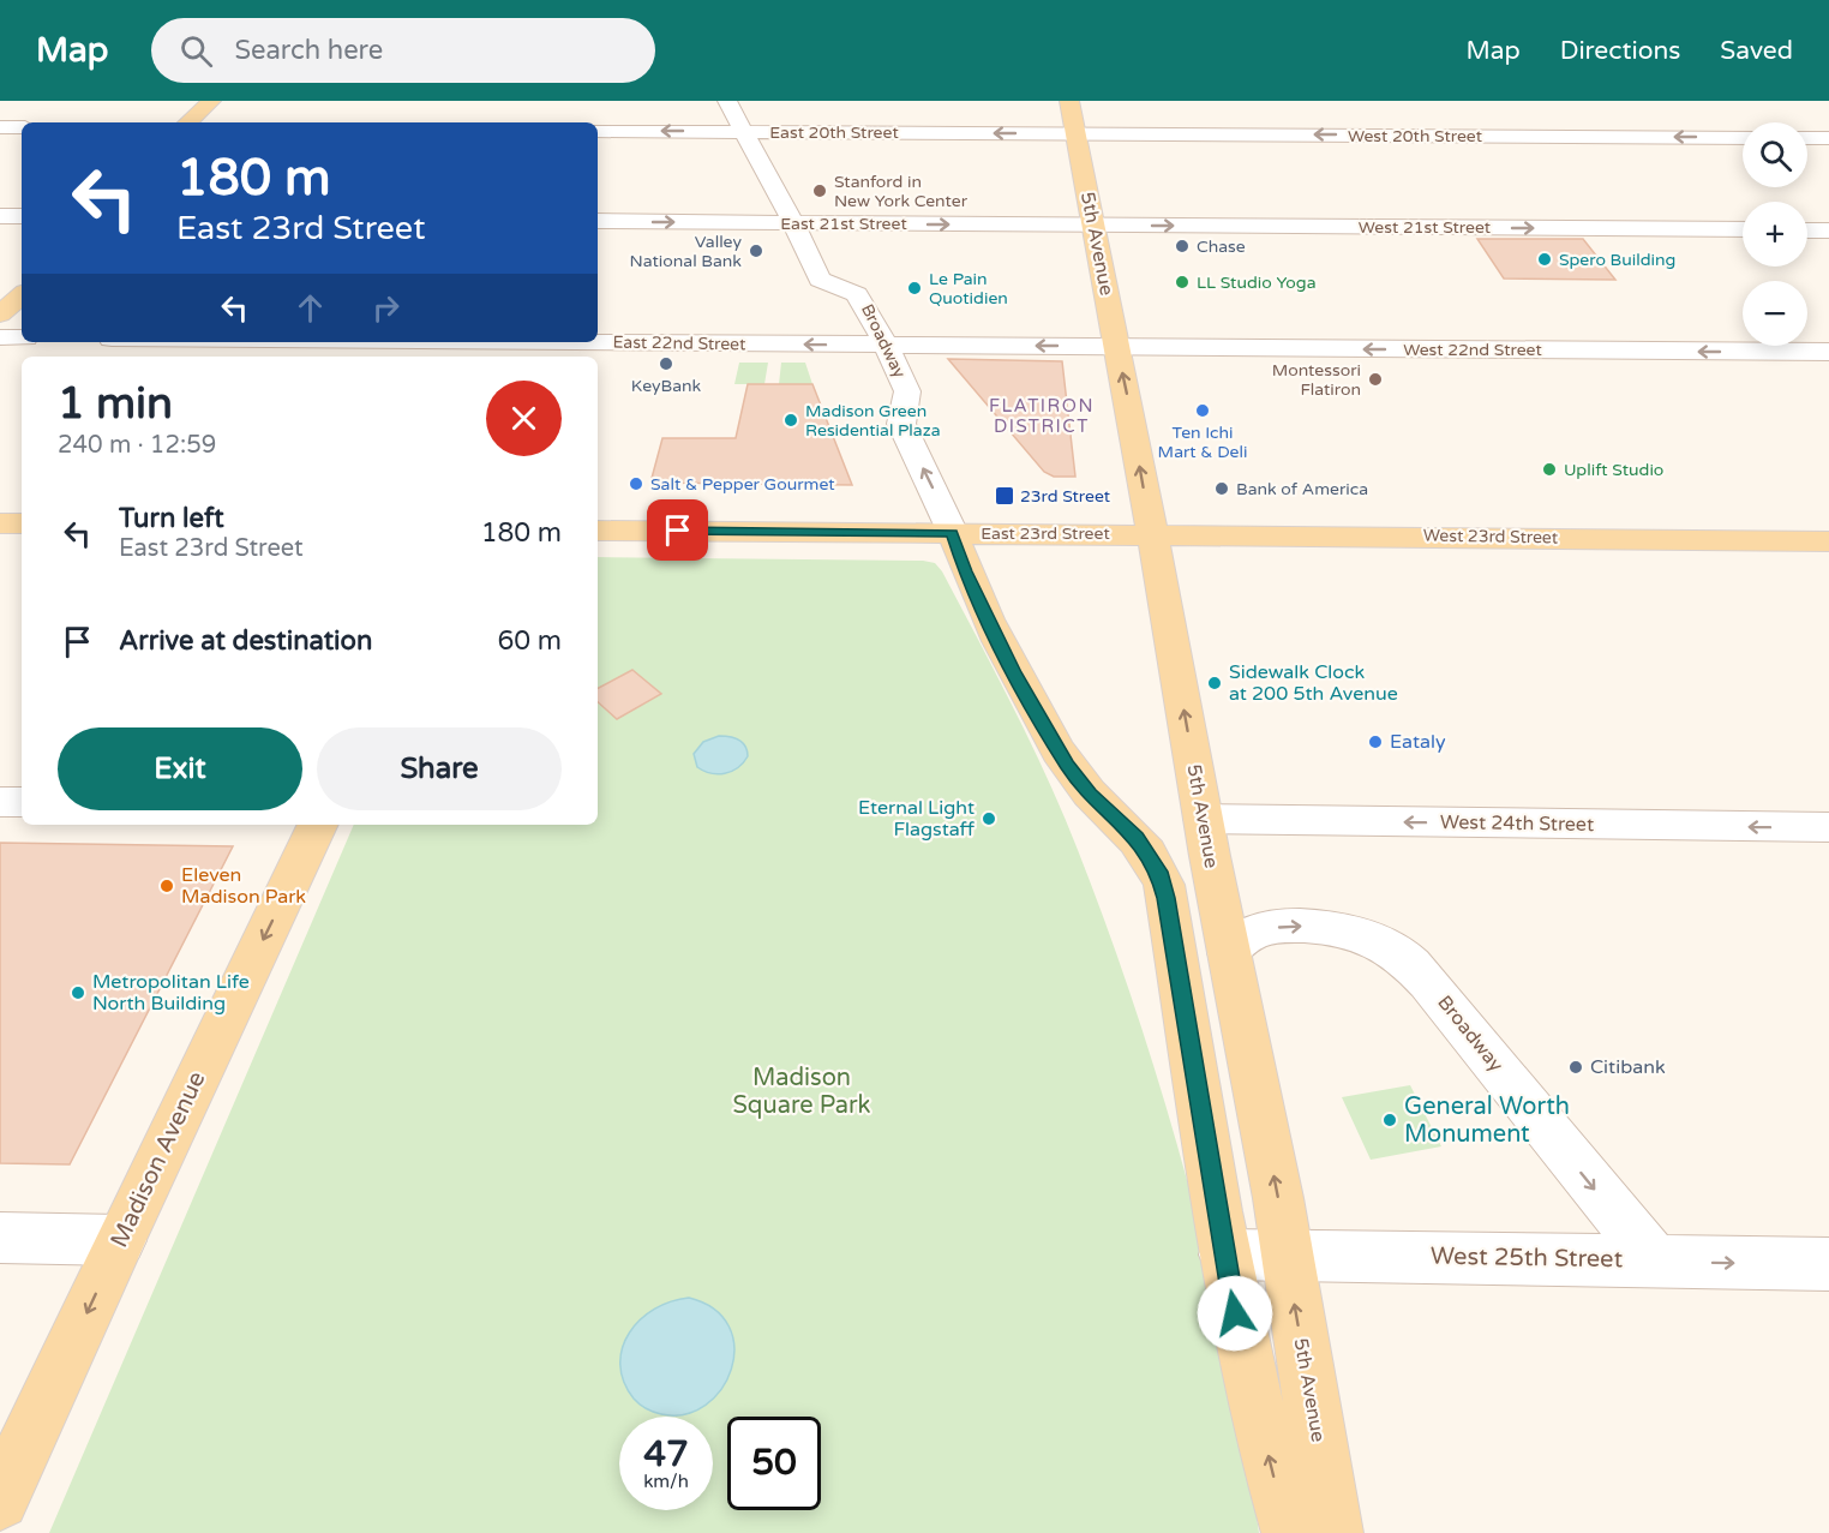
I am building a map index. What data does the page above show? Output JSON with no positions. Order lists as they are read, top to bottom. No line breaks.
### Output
{"streets":{"main road":["5th Avenue","East 23rd Street","West 23rd Street","Madison Avenue"],"street":["East 20th Street","West 20th Street","East 21st Street","West 21st Street","Broadway","East 22nd Street","West 22nd Street","West 24th Street","West 25th Street"]},"crossings":[["East 20th Street","West 20th Street"],["East 20th Street","5th Avenue"],["East 20th Street","Broadway"],["West 20th Street","5th Avenue"],["East 21st Street","West 21st Street"],["East 21st Street","5th Avenue"],["East 21st Street","Broadway"],["West 21st Street","5th Avenue"],["5th Avenue","Broadway"],["5th Avenue","East 22nd Street"],["5th Avenue","West 22nd Street"],["5th Avenue","East 23rd Street"],["5th Avenue","West 23rd Street"],["5th Avenue","West 24th Street"],["5th Avenue","West 25th Street"],["Broadway","East 22nd Street"],["Broadway","East 23rd Street"],["Broadway","West 25th Street"],["East 22nd Street","West 22nd Street"],["East 23rd Street","West 23rd Street"]],"one_way":["East 20th Street","West 20th Street","East 21st Street","West 21st Street","East 22nd Street","West 22nd Street","West 24th Street","Madison Avenue"],"districts":["FLATIRON DISTRICT"],"parks":["Madison Square Park"],"places":{"other":["Stanford in New York Center","Chase","Valley National Bank","Spero Building","LL Studio Yoga","Le Pain Quotidien","KeyBank","Montessori Flatiron","Ten Ichi Mart & Deli","Madison Green Residential Plaza","Uplift Studio","Salt & Pepper Gourmet","Bank of America","Sidewalk Clock at 200 5th Avenue","Eataly","Eternal Light Flagstaff","Eleven Madison Park","Metropolitan Life North Building","Citibank","General Worth Monument"],"transit":["23rd Street"]},"page":{"header":"Map","search":"Search here","nav":["Map","Directions","Saved"],"map_buttons":["+","−"],"turn":["180 m","East 23rd Street"],"heading":["1 min","240 m · 12:59"],"list":[{"name":"Turn left","note":"East 23rd Street","value":"180 m"},{"name":"Arrive at destination","value":"60 m"}],"buttons":["Exit","Share"],"speed":"47 km/h","limit":"50"}}
